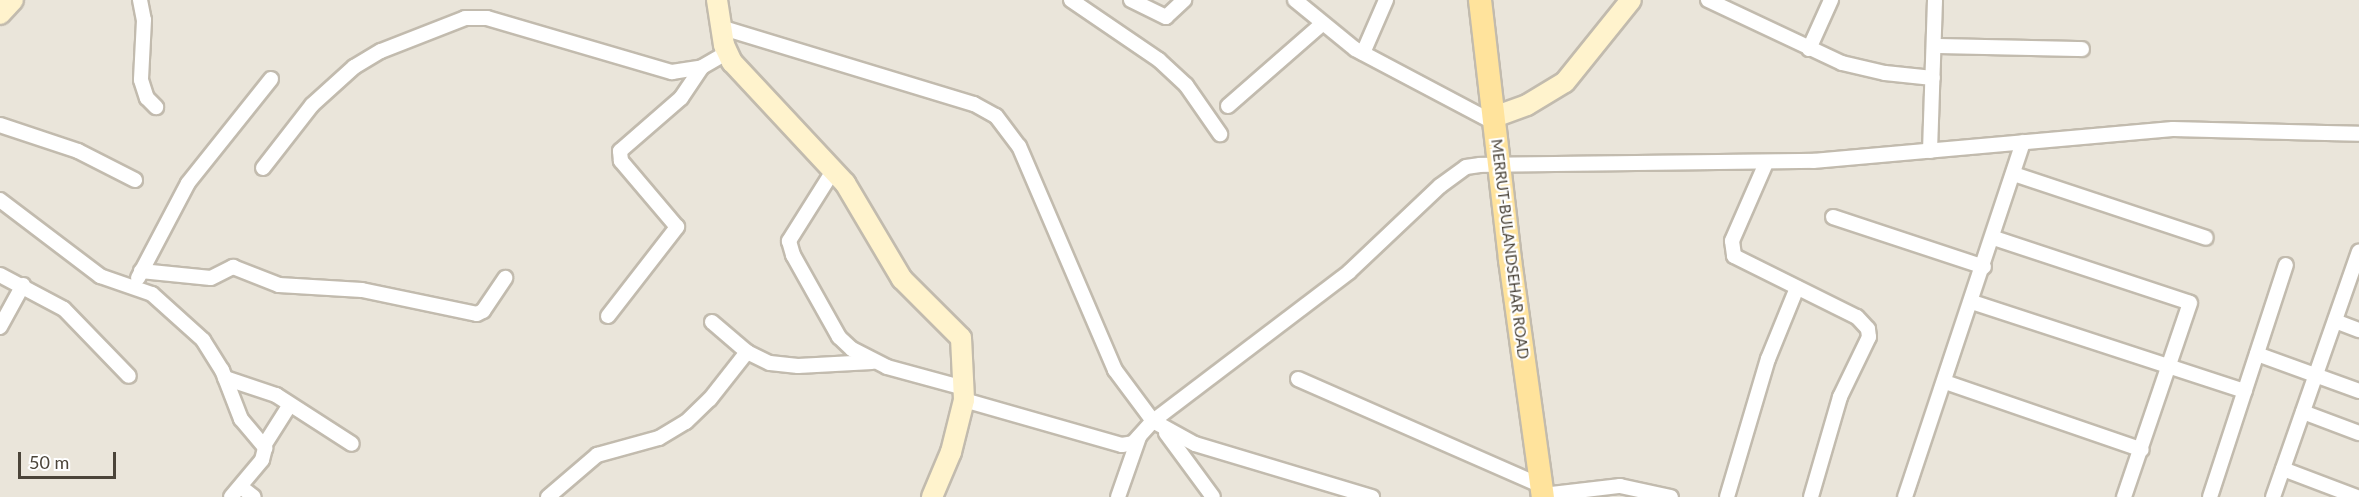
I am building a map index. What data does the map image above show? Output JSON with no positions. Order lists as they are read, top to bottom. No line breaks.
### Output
{"streets":{"main road":["MERRUT-BULANDSEHAR ROAD"]},"scale_bar":"50 m"}
